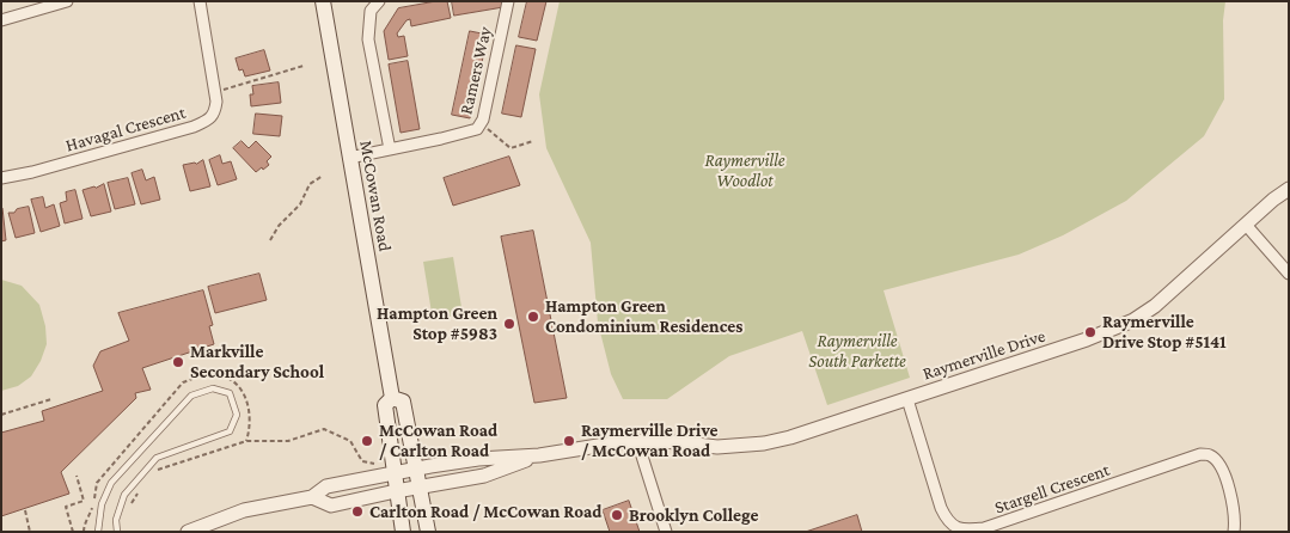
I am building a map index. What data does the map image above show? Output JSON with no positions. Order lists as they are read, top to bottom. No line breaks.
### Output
{"streets":{"main road":["McCowan Road"],"street":["Ramers Way","Havagal Crescent","Raymerville Drive","Stargell Crescent"]},"crossings":[["Ramers Way","McCowan Road"],["McCowan Road","Raymerville Drive"],["Raymerville Drive","Stargell Crescent"]],"parks":["Raymerville Woodlot","Raymerville South Parkette"],"places":["Hampton Green Condominium Residences","Hampton Green Stop #5983","Raymerville Drive Stop #5141","Markville Secondary School","McCowan Road / Carlton Road","Raymerville Drive / McCowan Road","Carlton Road / McCowan Road","Brooklyn College"]}
